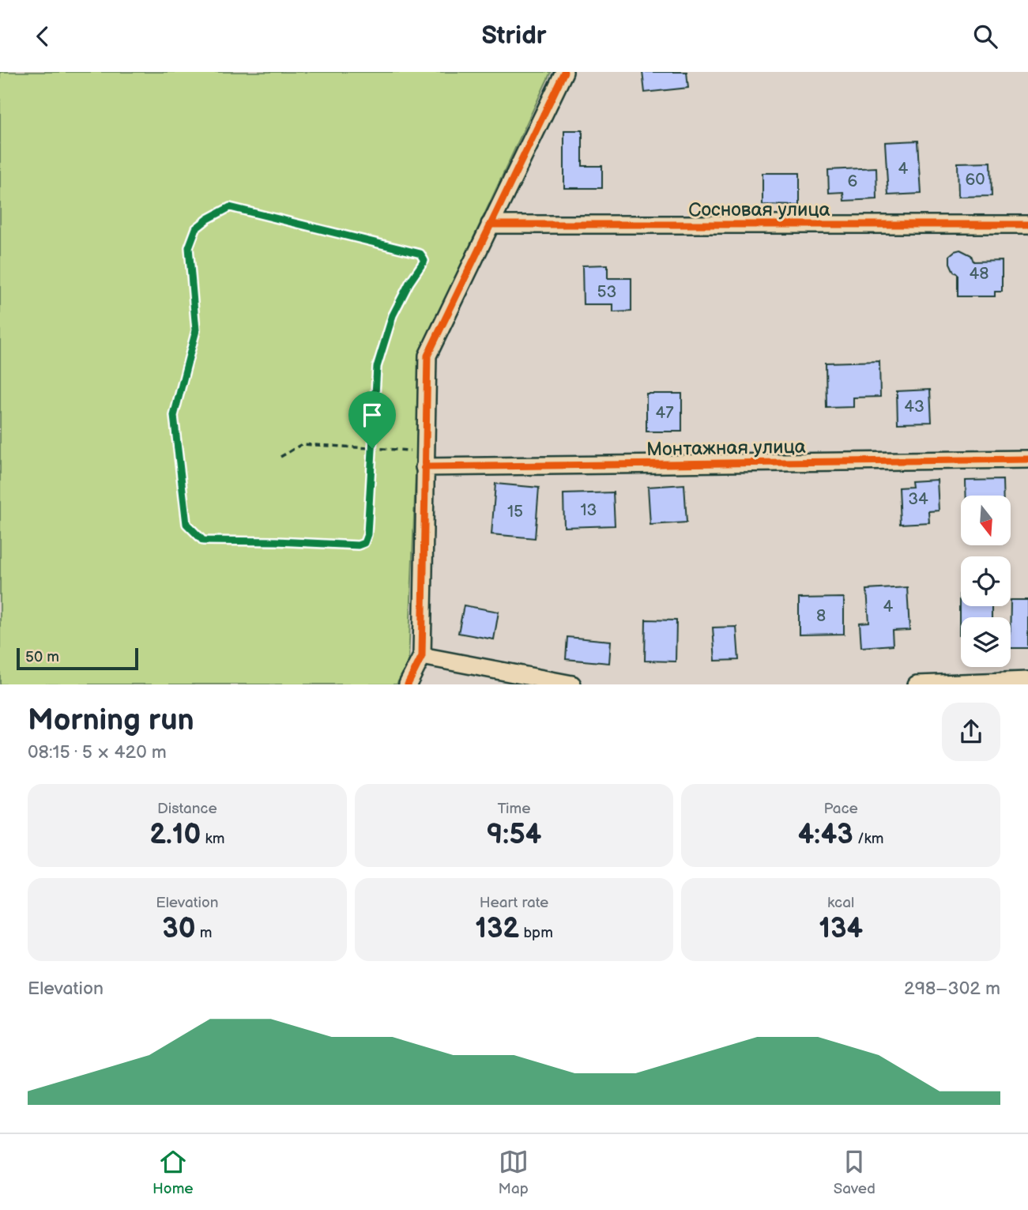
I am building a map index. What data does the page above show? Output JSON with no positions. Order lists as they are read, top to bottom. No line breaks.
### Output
{"streets":{"street":["Сосновая улица","Монтажная улица"]},"house_numbers":["4","60","6","48","53","43","47","34","13","15","4","8"],"scale_bar":"50 m","north":"bottom","page":{"header":"Stridr","scale":"50 m","heading":["Morning run","08:15 · 5 × 420 m"],"stats":[["Distance","2.10 km"],["Time","9:54"],["Pace","4:43 /km"],["Elevation","30 m"],["Heart rate","132 bpm"],["kcal","134"]],"chart":["Elevation","298–302 m"],"tabs":["Home","Map","Saved"]}}
